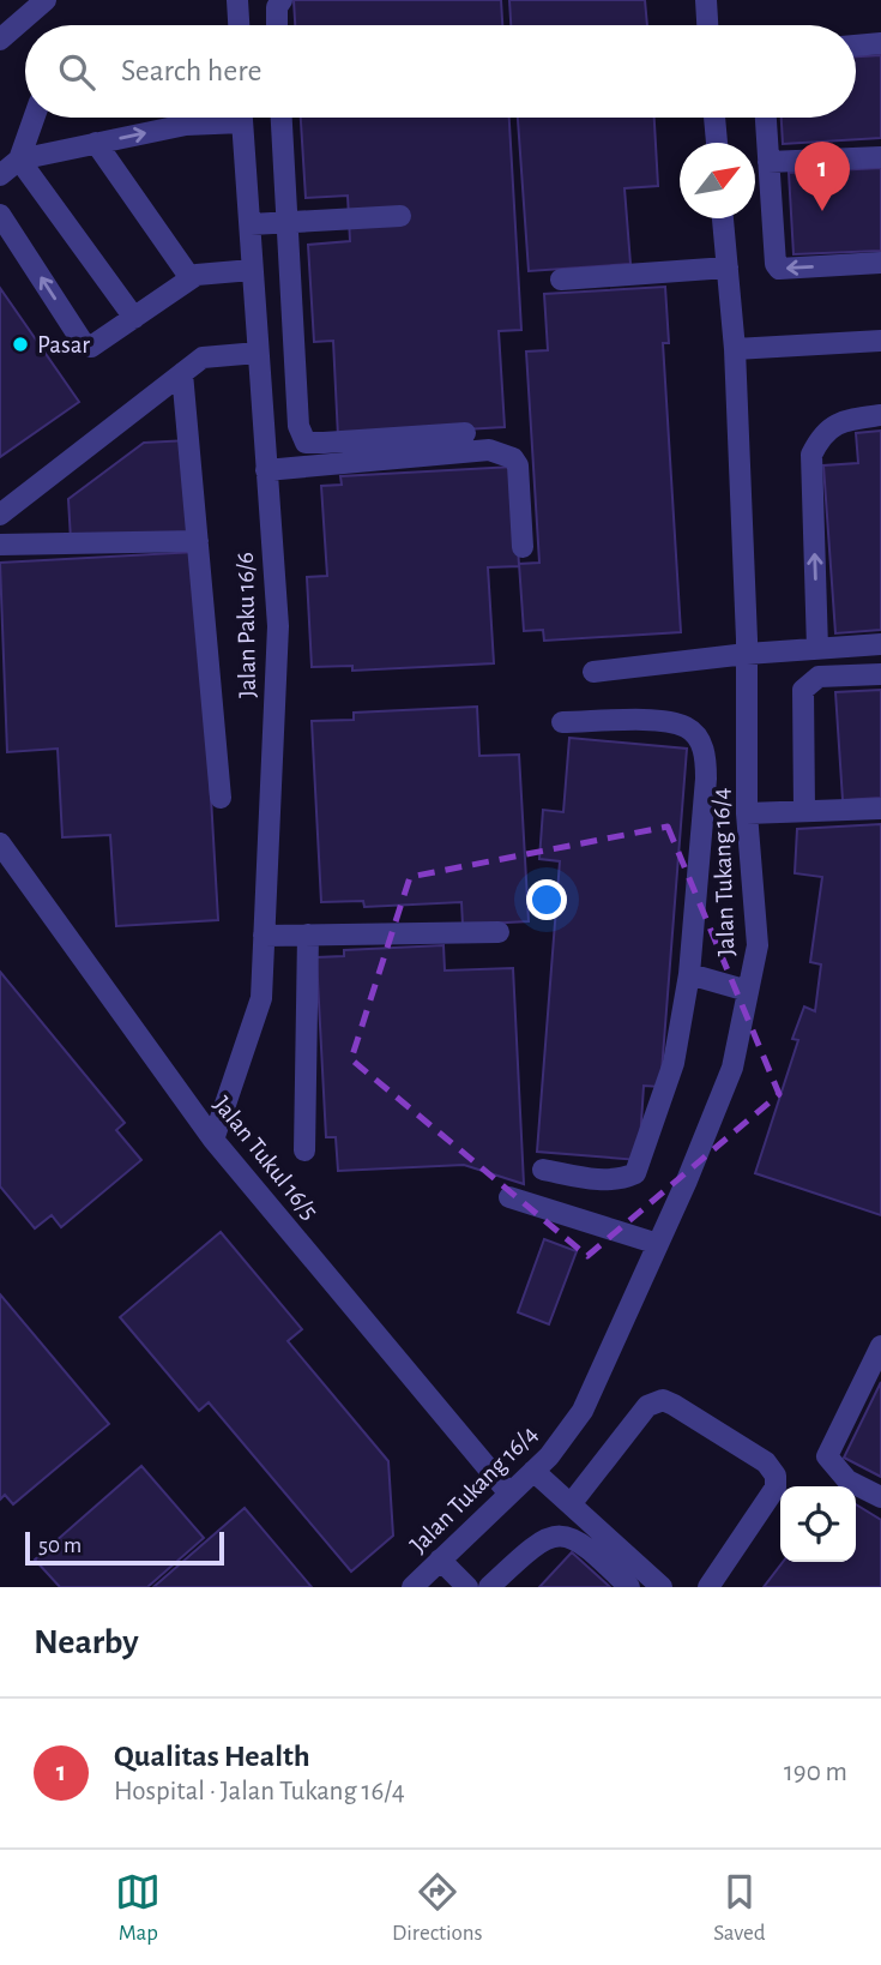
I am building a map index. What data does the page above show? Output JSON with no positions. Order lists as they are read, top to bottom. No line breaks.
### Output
{"streets":{"street":["Jalan Paku 16/6","Jalan Tukang 16/4","Jalan Tukul 16/5"]},"crossings":[["Jalan Paku 16/6","Jalan Tukul 16/5"],["Jalan Tukang 16/4","Jalan Tukul 16/5"]],"places":["Pasar"],"scale_bar":"50 m","north":"top right","page":{"search":"Search here","pins":"1","scale":"50 m","heading":"Nearby","list":[{"mark":"1","name":"Qualitas Health","note":"Hospital · Jalan Tukang 16/4","value":"190 m"}],"nav":["Map","Directions","Saved"]}}
